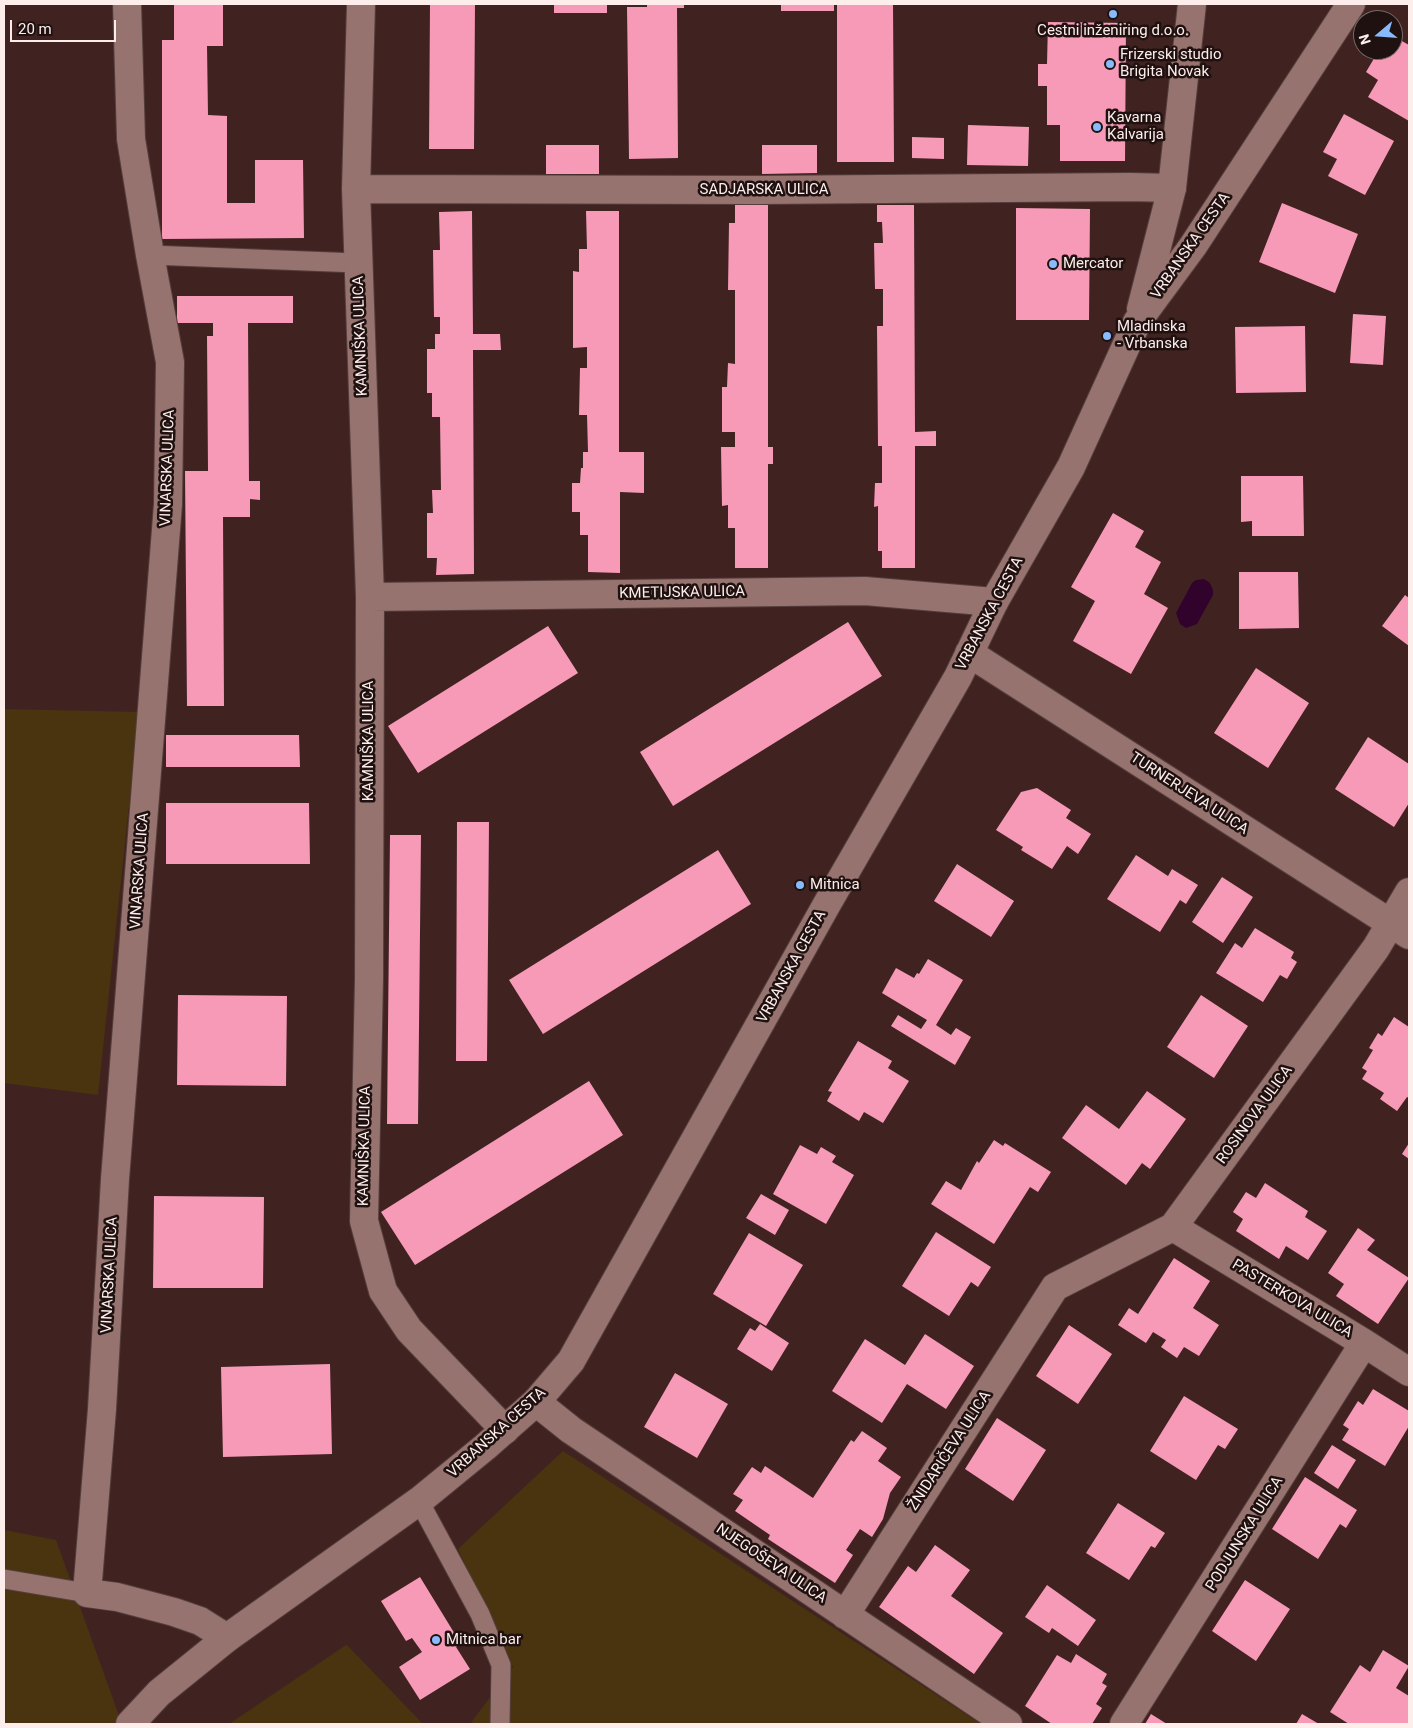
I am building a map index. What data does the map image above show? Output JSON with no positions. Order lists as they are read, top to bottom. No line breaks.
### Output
{"streets":{"street":["SADJARSKA ULICA","VRBANSKA CESTA","KAMNIŠKA ULICA","VINARSKA ULICA","KMETIJSKA ULICA","TURNERJEVA ULICA","ROSINOVA ULICA","PASTERKOVA ULICA","ŽNIDARIČEVA ULICA","PODJUNSKA ULICA","NJEGOŠEVA ULICA"]},"crossings":[["SADJARSKA ULICA","KAMNIŠKA ULICA"],["VRBANSKA CESTA","KAMNIŠKA ULICA"],["VRBANSKA CESTA","KMETIJSKA ULICA"],["VRBANSKA CESTA","TURNERJEVA ULICA"],["VRBANSKA CESTA","NJEGOŠEVA ULICA"],["KAMNIŠKA ULICA","KMETIJSKA ULICA"],["TURNERJEVA ULICA","ROSINOVA ULICA"],["ROSINOVA ULICA","PASTERKOVA ULICA"],["ROSINOVA ULICA","ŽNIDARIČEVA ULICA"],["PASTERKOVA ULICA","PODJUNSKA ULICA"],["ŽNIDARIČEVA ULICA","NJEGOŠEVA ULICA"]],"places":["Cestni inženiring d.o.o.","Frizerski studio Brigita Novak","Kavarna Kalvarija","Mercator","Mladinska - Vrbanska","Mitnica","Mitnica bar"],"scale_bar":"20 m","north":"left"}
